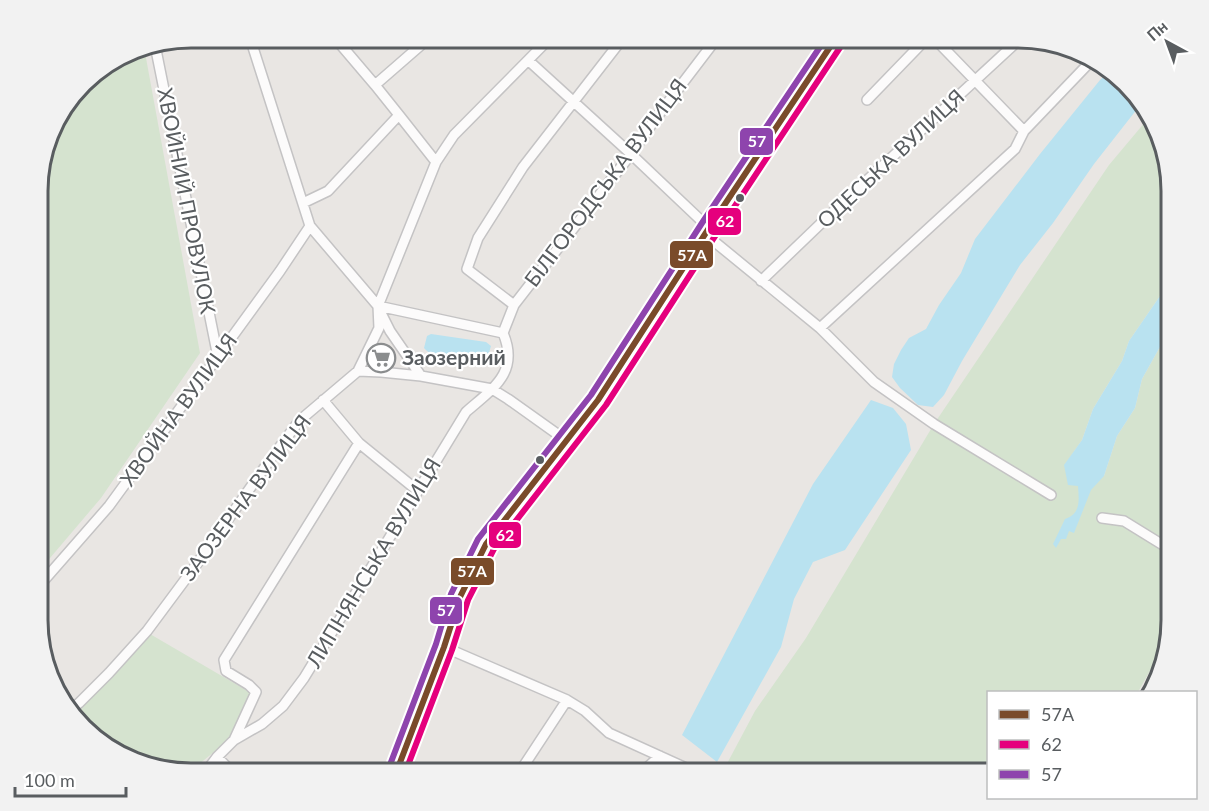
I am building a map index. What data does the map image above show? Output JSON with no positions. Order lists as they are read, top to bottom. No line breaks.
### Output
{"streets":{"street":["ОДЕСЬКА ВУЛИЦЯ","БІЛГОРОДСЬКА ВУЛИЦЯ","ХВОЙНИЙ ПРОВУЛОК","ХВОЙНА ВУЛИЦЯ","ЗАОЗЕРНА ВУЛИЦЯ","ЛИПНЯНСЬКА ВУЛИЦЯ"]},"crossings":[["БІЛГОРОДСЬКА ВУЛИЦЯ","ЛИПНЯНСЬКА ВУЛИЦЯ"],["ХВОЙНИЙ ПРОВУЛОК","ХВОЙНА ВУЛИЦЯ"]],"places":{"supermarket":["Заозерний"]},"lines":["transit line 57А","transit line 62","transit line 57"],"legend":["57А","62","57"],"scale_bar":"100 m","north":"top left"}
